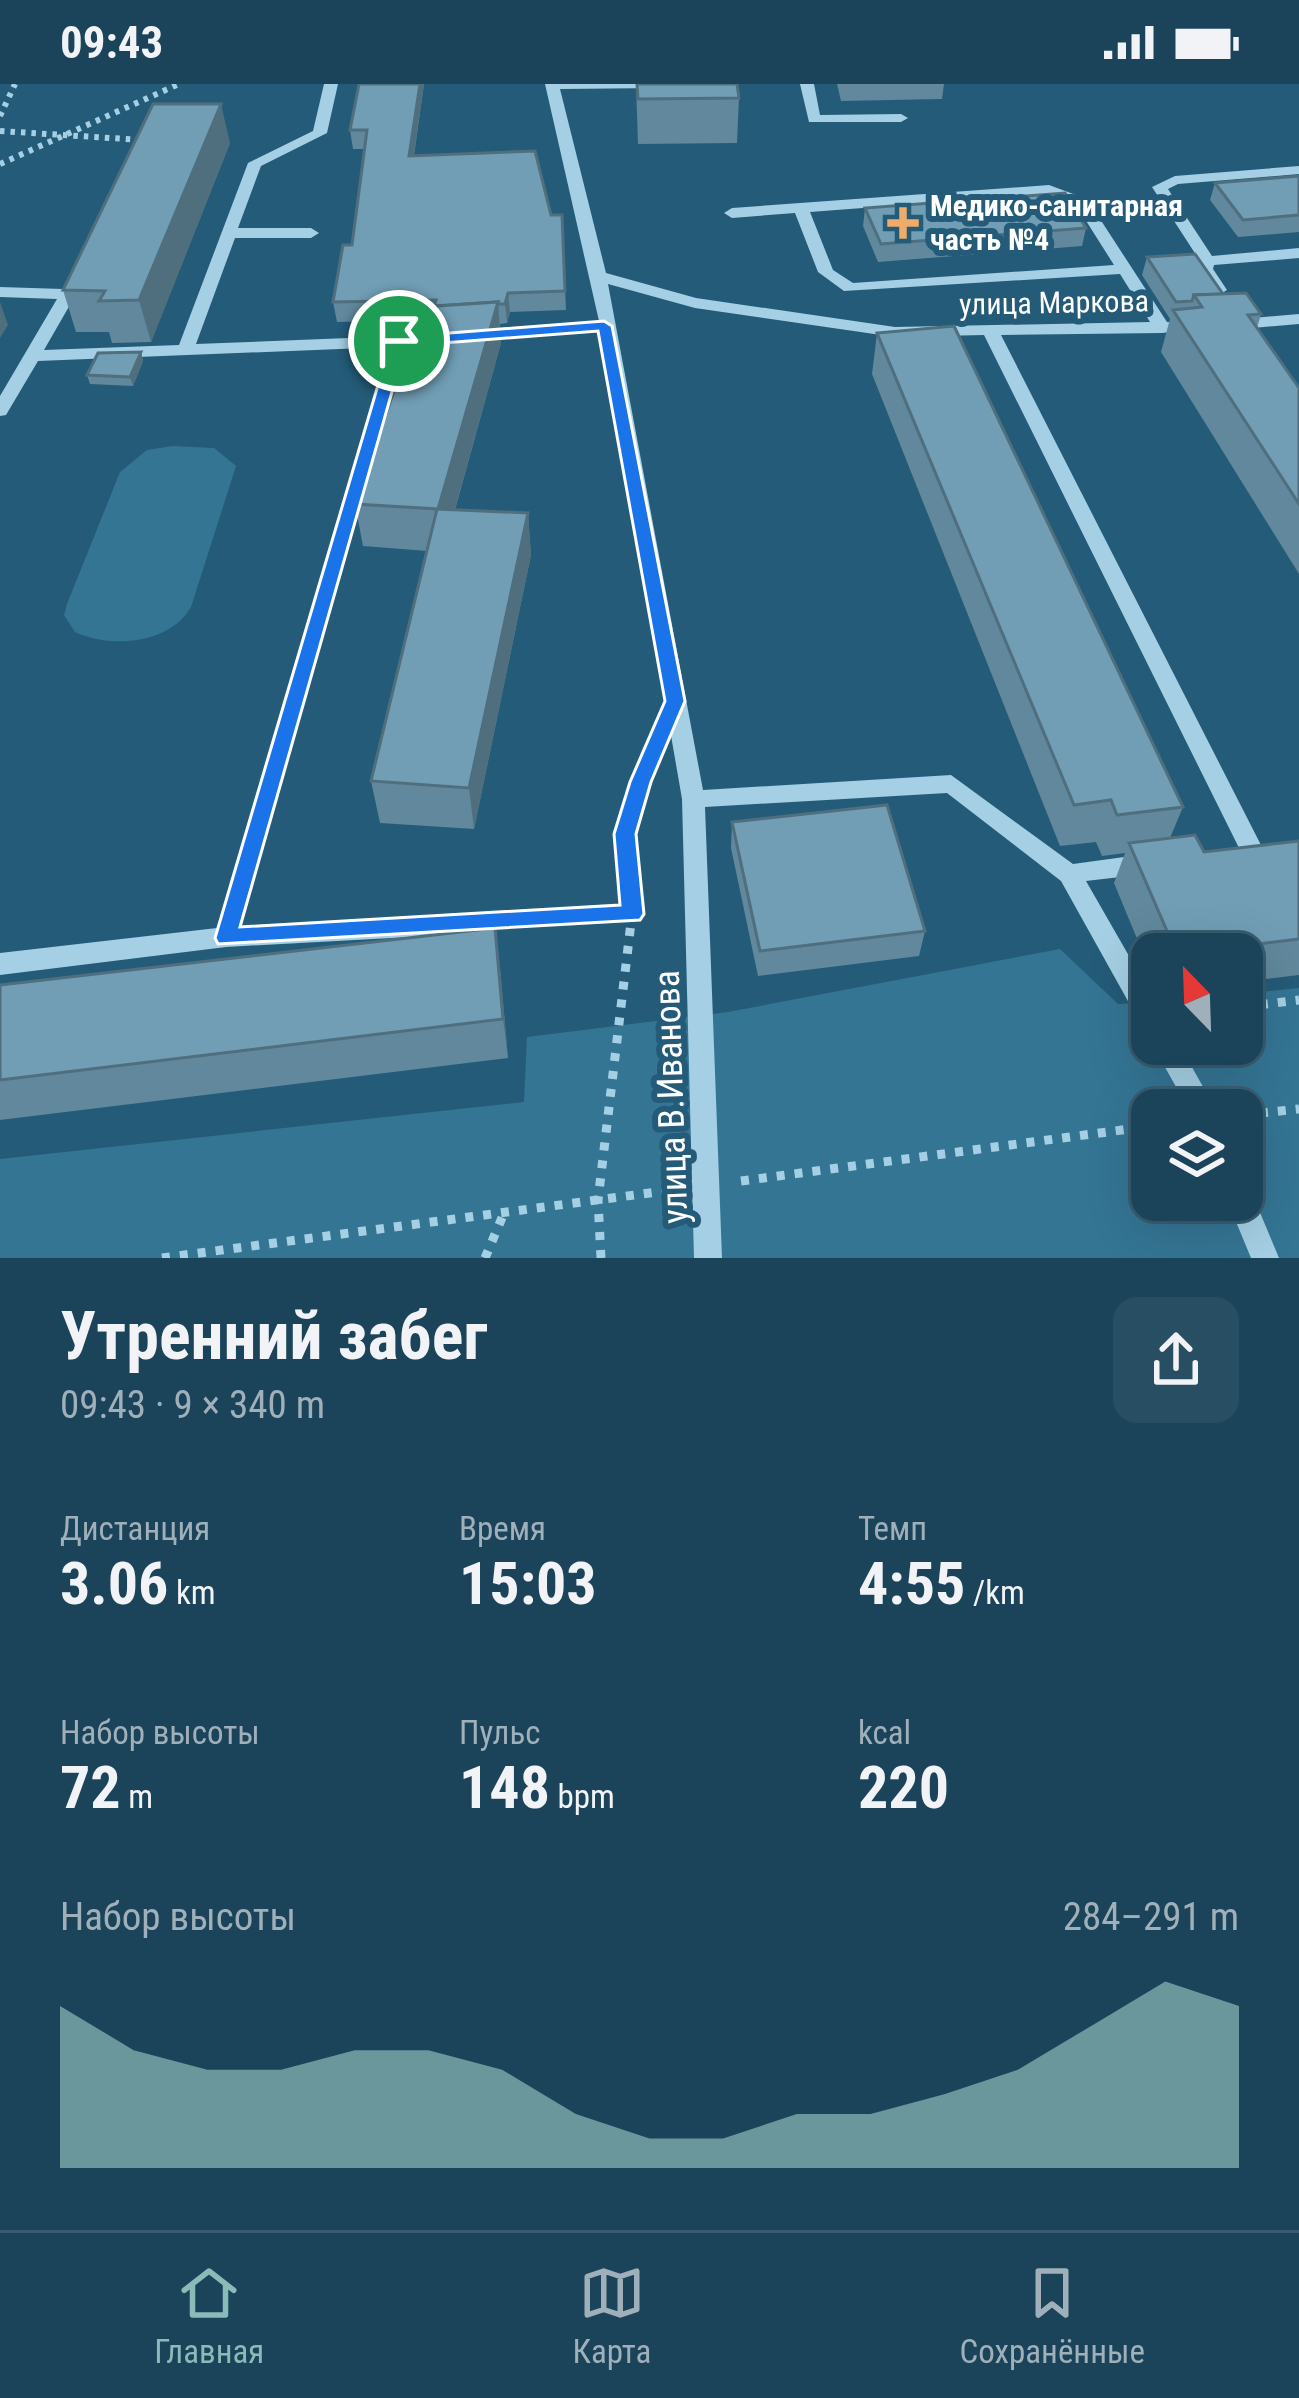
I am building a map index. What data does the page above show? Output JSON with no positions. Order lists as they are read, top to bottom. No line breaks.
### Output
{"streets":{"street":["улица Маркова","улица В.Иванова"]},"crossings":[["улица Маркова","улица В.Иванова"]],"places":{"health":["Медико-санитарная часть №4"]},"north":"top left","page":{"status":"09:43","heading":["Утренний забег","09:43 · 9 × 340 m"],"stats":[["Дистанция","3.06 km"],["Время","15:03"],["Темп","4:55 /km"],["Набор высоты","72 m"],["Пульс","148 bpm"],["kcal","220"]],"chart":["Набор высоты","284–291 m"],"tabs":["Главная","Карта","Сохранённые"]}}
